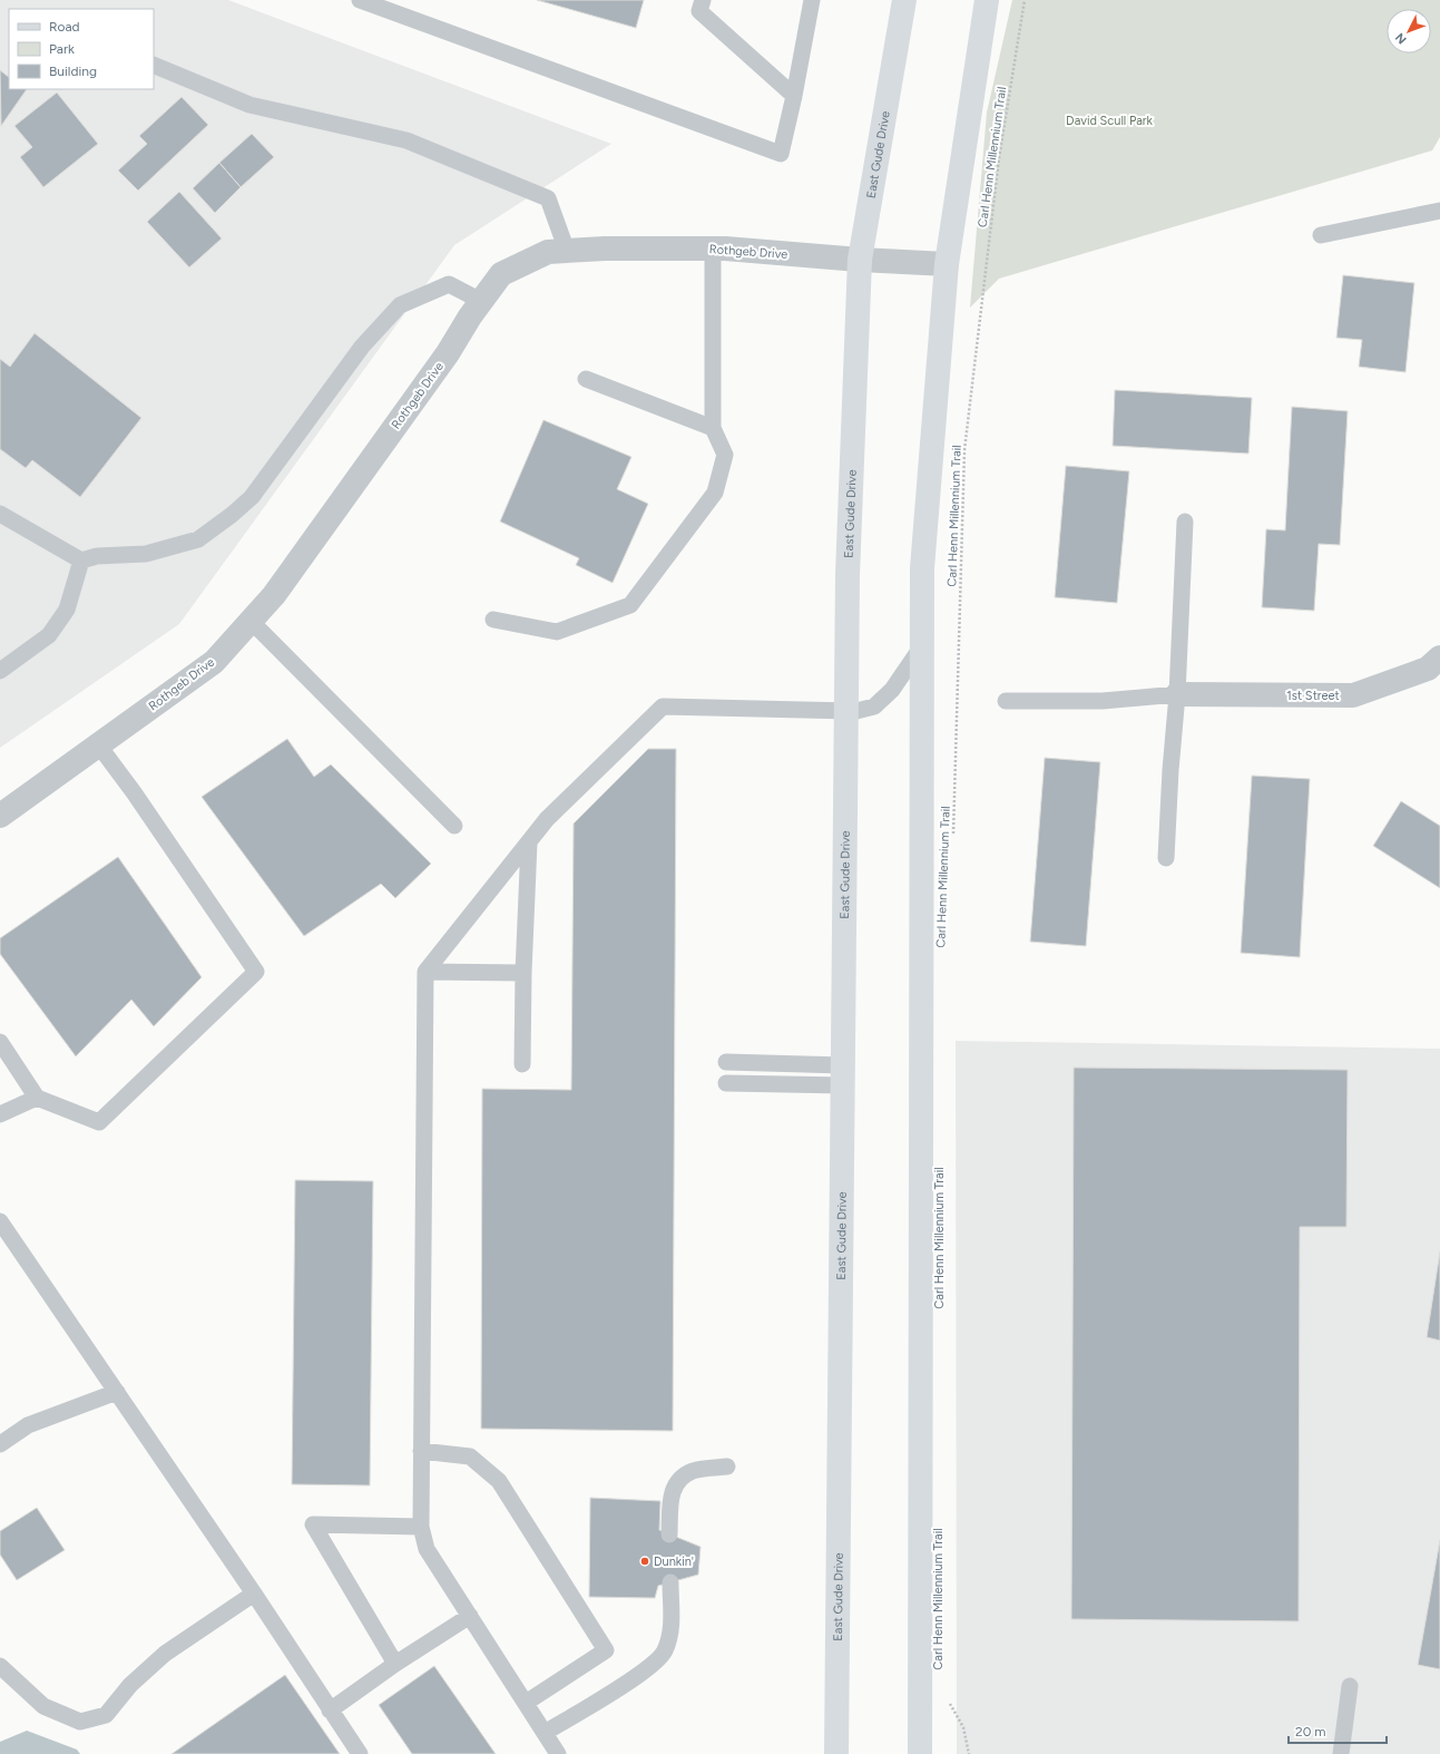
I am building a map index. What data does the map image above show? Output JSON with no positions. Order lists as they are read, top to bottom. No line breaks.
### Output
{"streets":{"main road":["East Gude Drive"],"street":["Rothgeb Drive","1st Street"],"path":["Carl Henn Millennium Trail"]},"crossings":[["East Gude Drive","Rothgeb Drive"]],"parks":["David Scull Park"],"places":["Dunkin'"],"legend":["Road","Park","Building"],"scale_bar":"20 m","north":"bottom left"}
